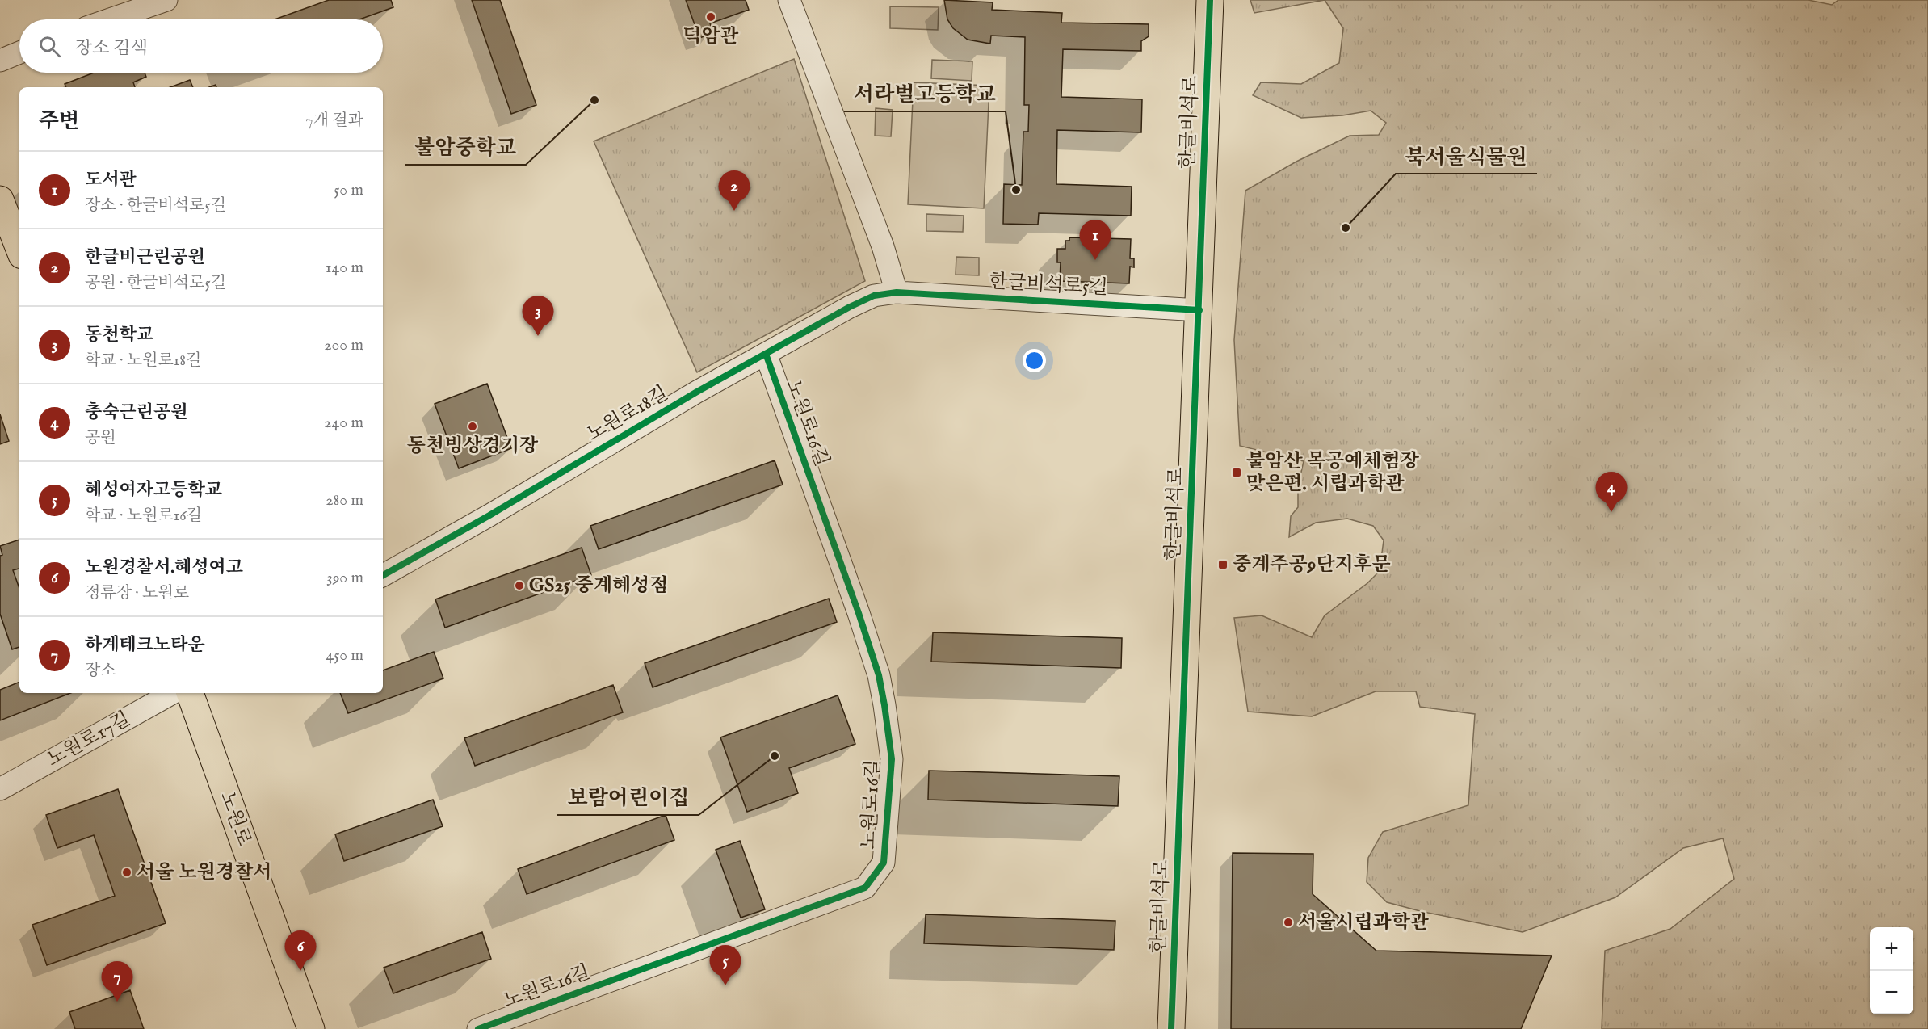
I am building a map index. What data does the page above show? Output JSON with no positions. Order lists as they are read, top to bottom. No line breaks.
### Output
{"streets":{"main road":["한글비석로","노원로"],"street":["한글비석로5길","노원로18길","노원로16길","노원로17길"]},"crossings":[["한글비석로","한글비석로5길"],["한글비석로5길","노원로18길"],["노원로18길","노원로16길"]],"places":{"other":["덕암관","불암중학교","서라벌고등학교","북서울식물원","동천빙상경기장","GS25 중계혜성점","보람어린이집","서울 노원경찰서","서울시립과학관"],"transit":["불암산 목공예체험장 맞은편. 시립과학관","중계주공9단지후문"]},"page":{"search":"장소 검색","heading":["주변","7개 결과"],"list":[{"mark":"1","name":"도서관","note":"장소 · 한글비석로5길","value":"50 m"},{"mark":"2","name":"한글비근린공원","note":"공원 · 한글비석로5길","value":"140 m"},{"mark":"3","name":"동천학교","note":"학교 · 노원로18길","value":"200 m"},{"mark":"4","name":"충숙근린공원","note":"공원","value":"240 m"},{"mark":"5","name":"혜성여자고등학교","note":"학교 · 노원로16길","value":"280 m"},{"mark":"6","name":"노원경찰서.혜성여고","note":"정류장 · 노원로","value":"390 m"},{"mark":"7","name":"하계테크노타운","note":"장소","value":"450 m"}],"pins":["2","1","3","4","6","5","7"],"map_buttons":["+","−"]}}
